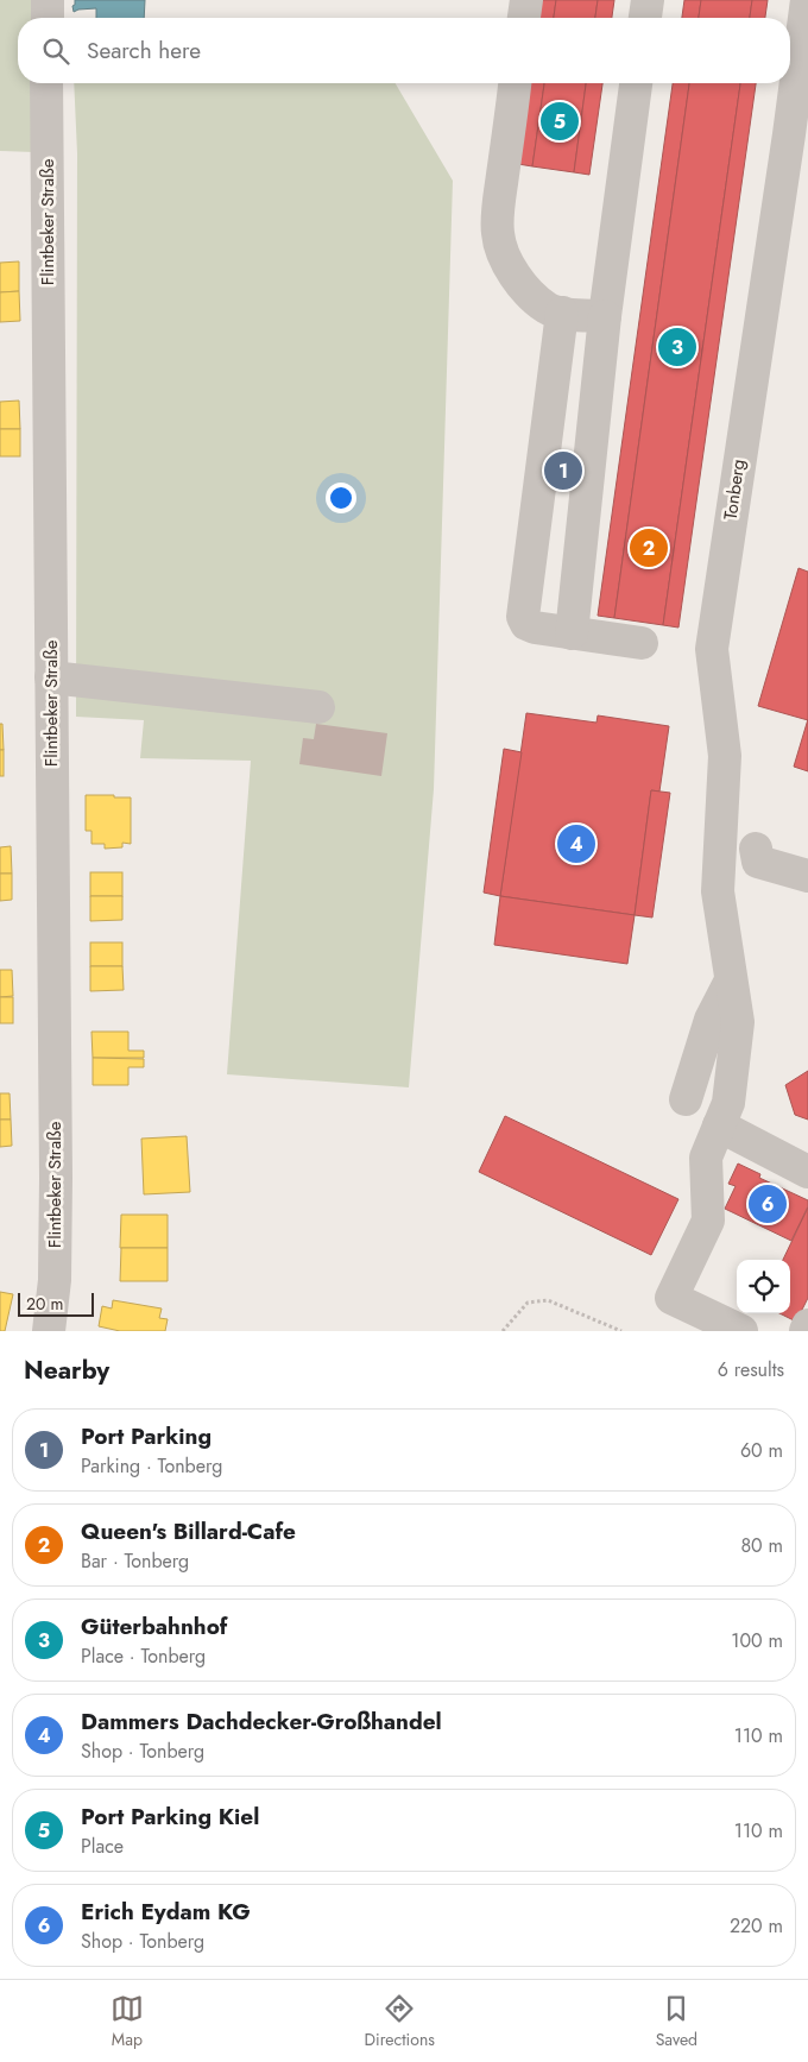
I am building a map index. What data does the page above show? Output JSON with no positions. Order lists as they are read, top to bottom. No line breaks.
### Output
{"streets":{"street":["Flintbeker Straße","Tonberg"]},"scale_bar":"20 m","page":{"search":"Search here","pins":["5","3","1","2","4","6"],"scale":"20 m","heading":["Nearby","6 results"],"list":[{"mark":"1","name":"Port Parking","note":"Parking · Tonberg","value":"60 m"},{"mark":"2","name":"Queen's Billard-Cafe","note":"Bar · Tonberg","value":"80 m"},{"mark":"3","name":"Güterbahnhof","note":"Place · Tonberg","value":"100 m"},{"mark":"4","name":"Dammers Dachdecker-Großhandel","note":"Shop · Tonberg","value":"110 m"},{"mark":"5","name":"Port Parking Kiel","note":"Place","value":"110 m"},{"mark":"6","name":"Erich Eydam KG","note":"Shop · Tonberg","value":"220 m"}],"nav":["Map","Directions","Saved"]}}
